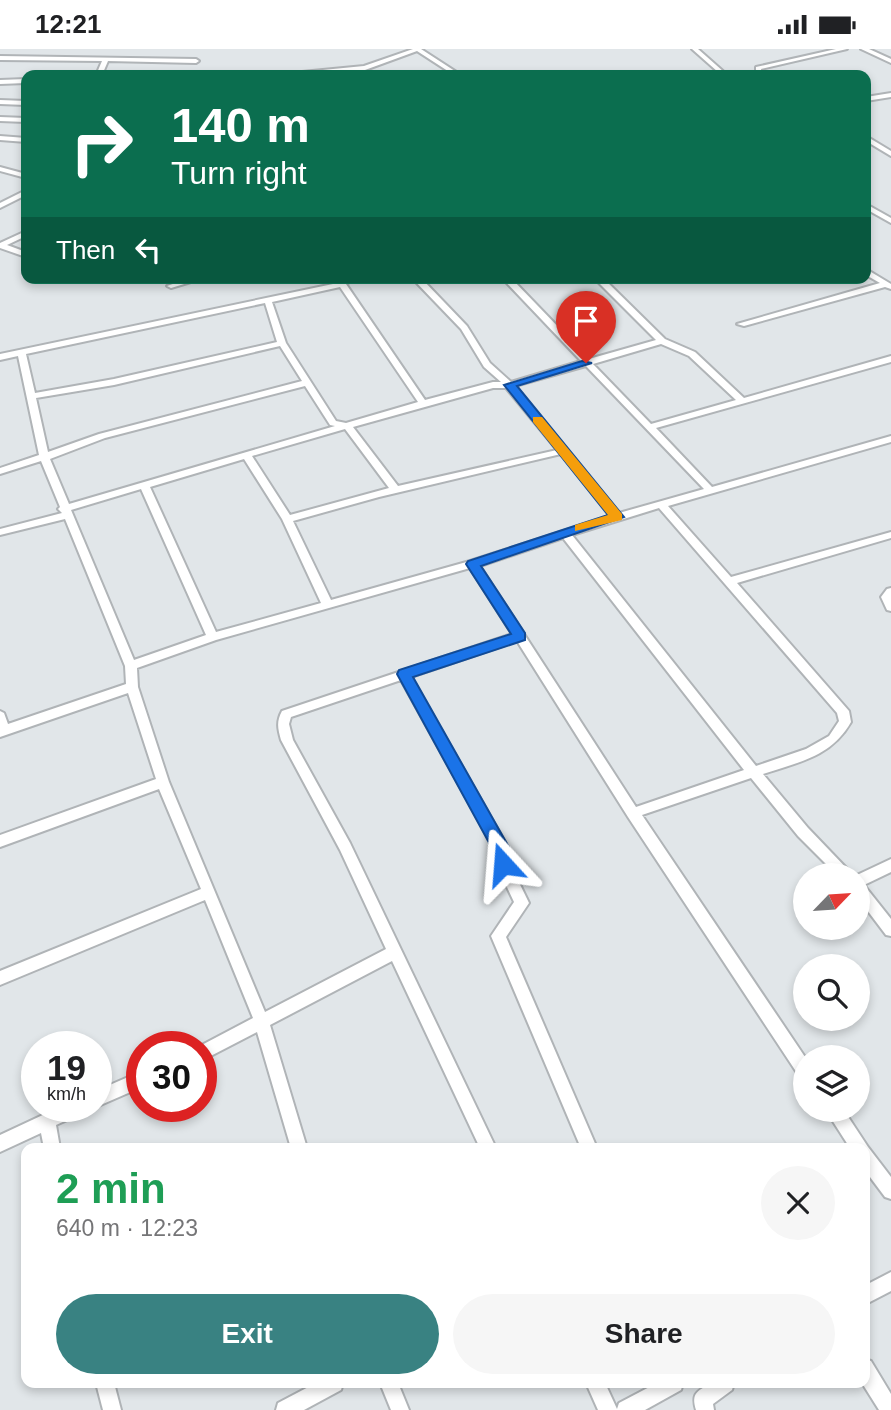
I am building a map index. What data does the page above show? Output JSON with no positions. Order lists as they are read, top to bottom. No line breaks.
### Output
{"north":"top right","page":{"status":"12:21","turn":["140 m","Turn right"],"then":"Then","speed":"19 km/h","limit":"30","heading":["2 min","640 m · 12:23"],"buttons":["Exit","Share"]}}
